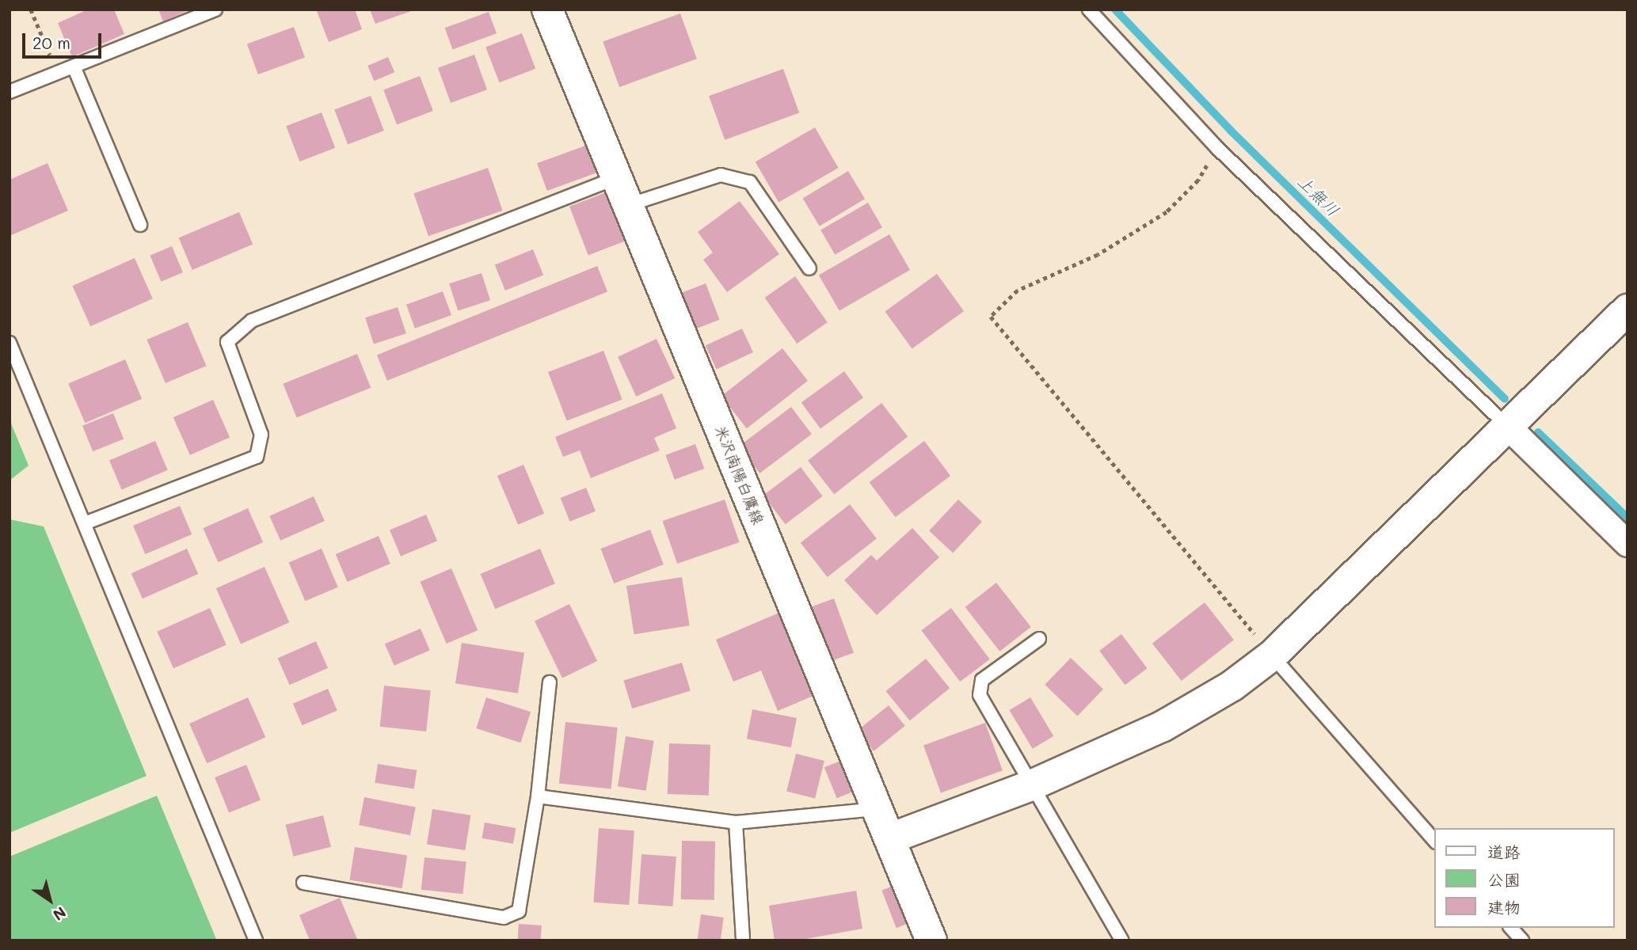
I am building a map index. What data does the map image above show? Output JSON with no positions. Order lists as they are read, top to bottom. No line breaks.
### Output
{"streets":{"main road":["米沢南陽白鷹線"]},"water":["上無川"],"legend":["道路","公園","建物"],"scale_bar":"20 m","north":"bottom right"}
